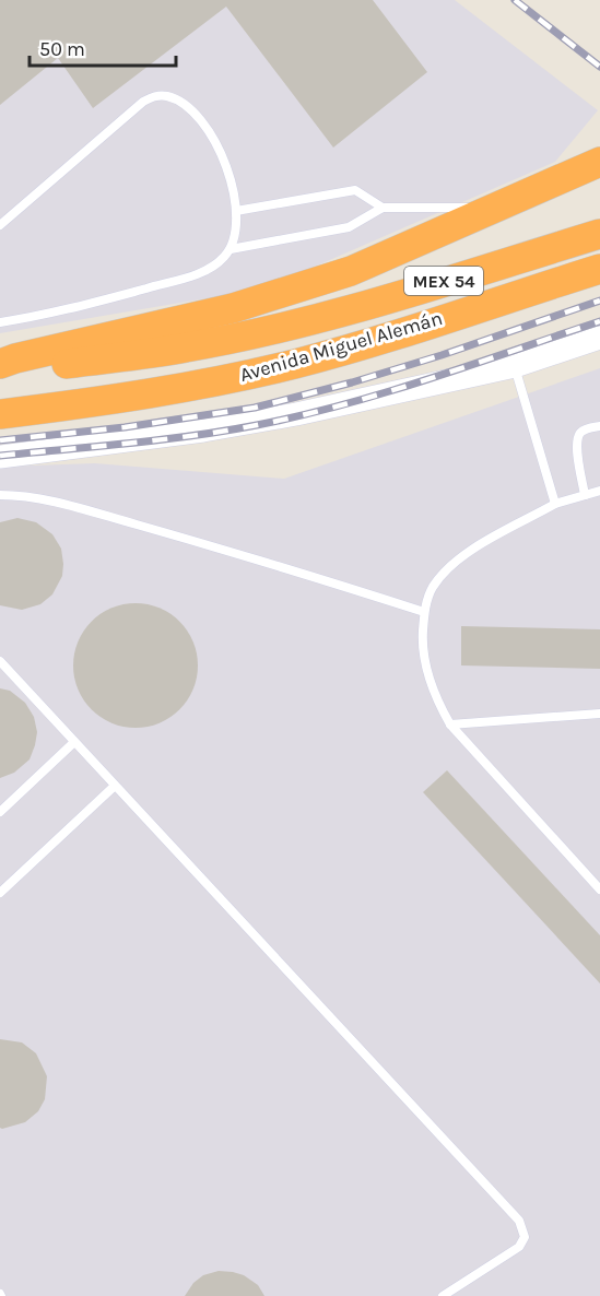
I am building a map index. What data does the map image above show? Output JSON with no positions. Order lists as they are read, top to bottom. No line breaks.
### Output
{"streets":{"highway":["MEX 54","Avenida Miguel Alemán"]},"scale_bar":"50 m"}
